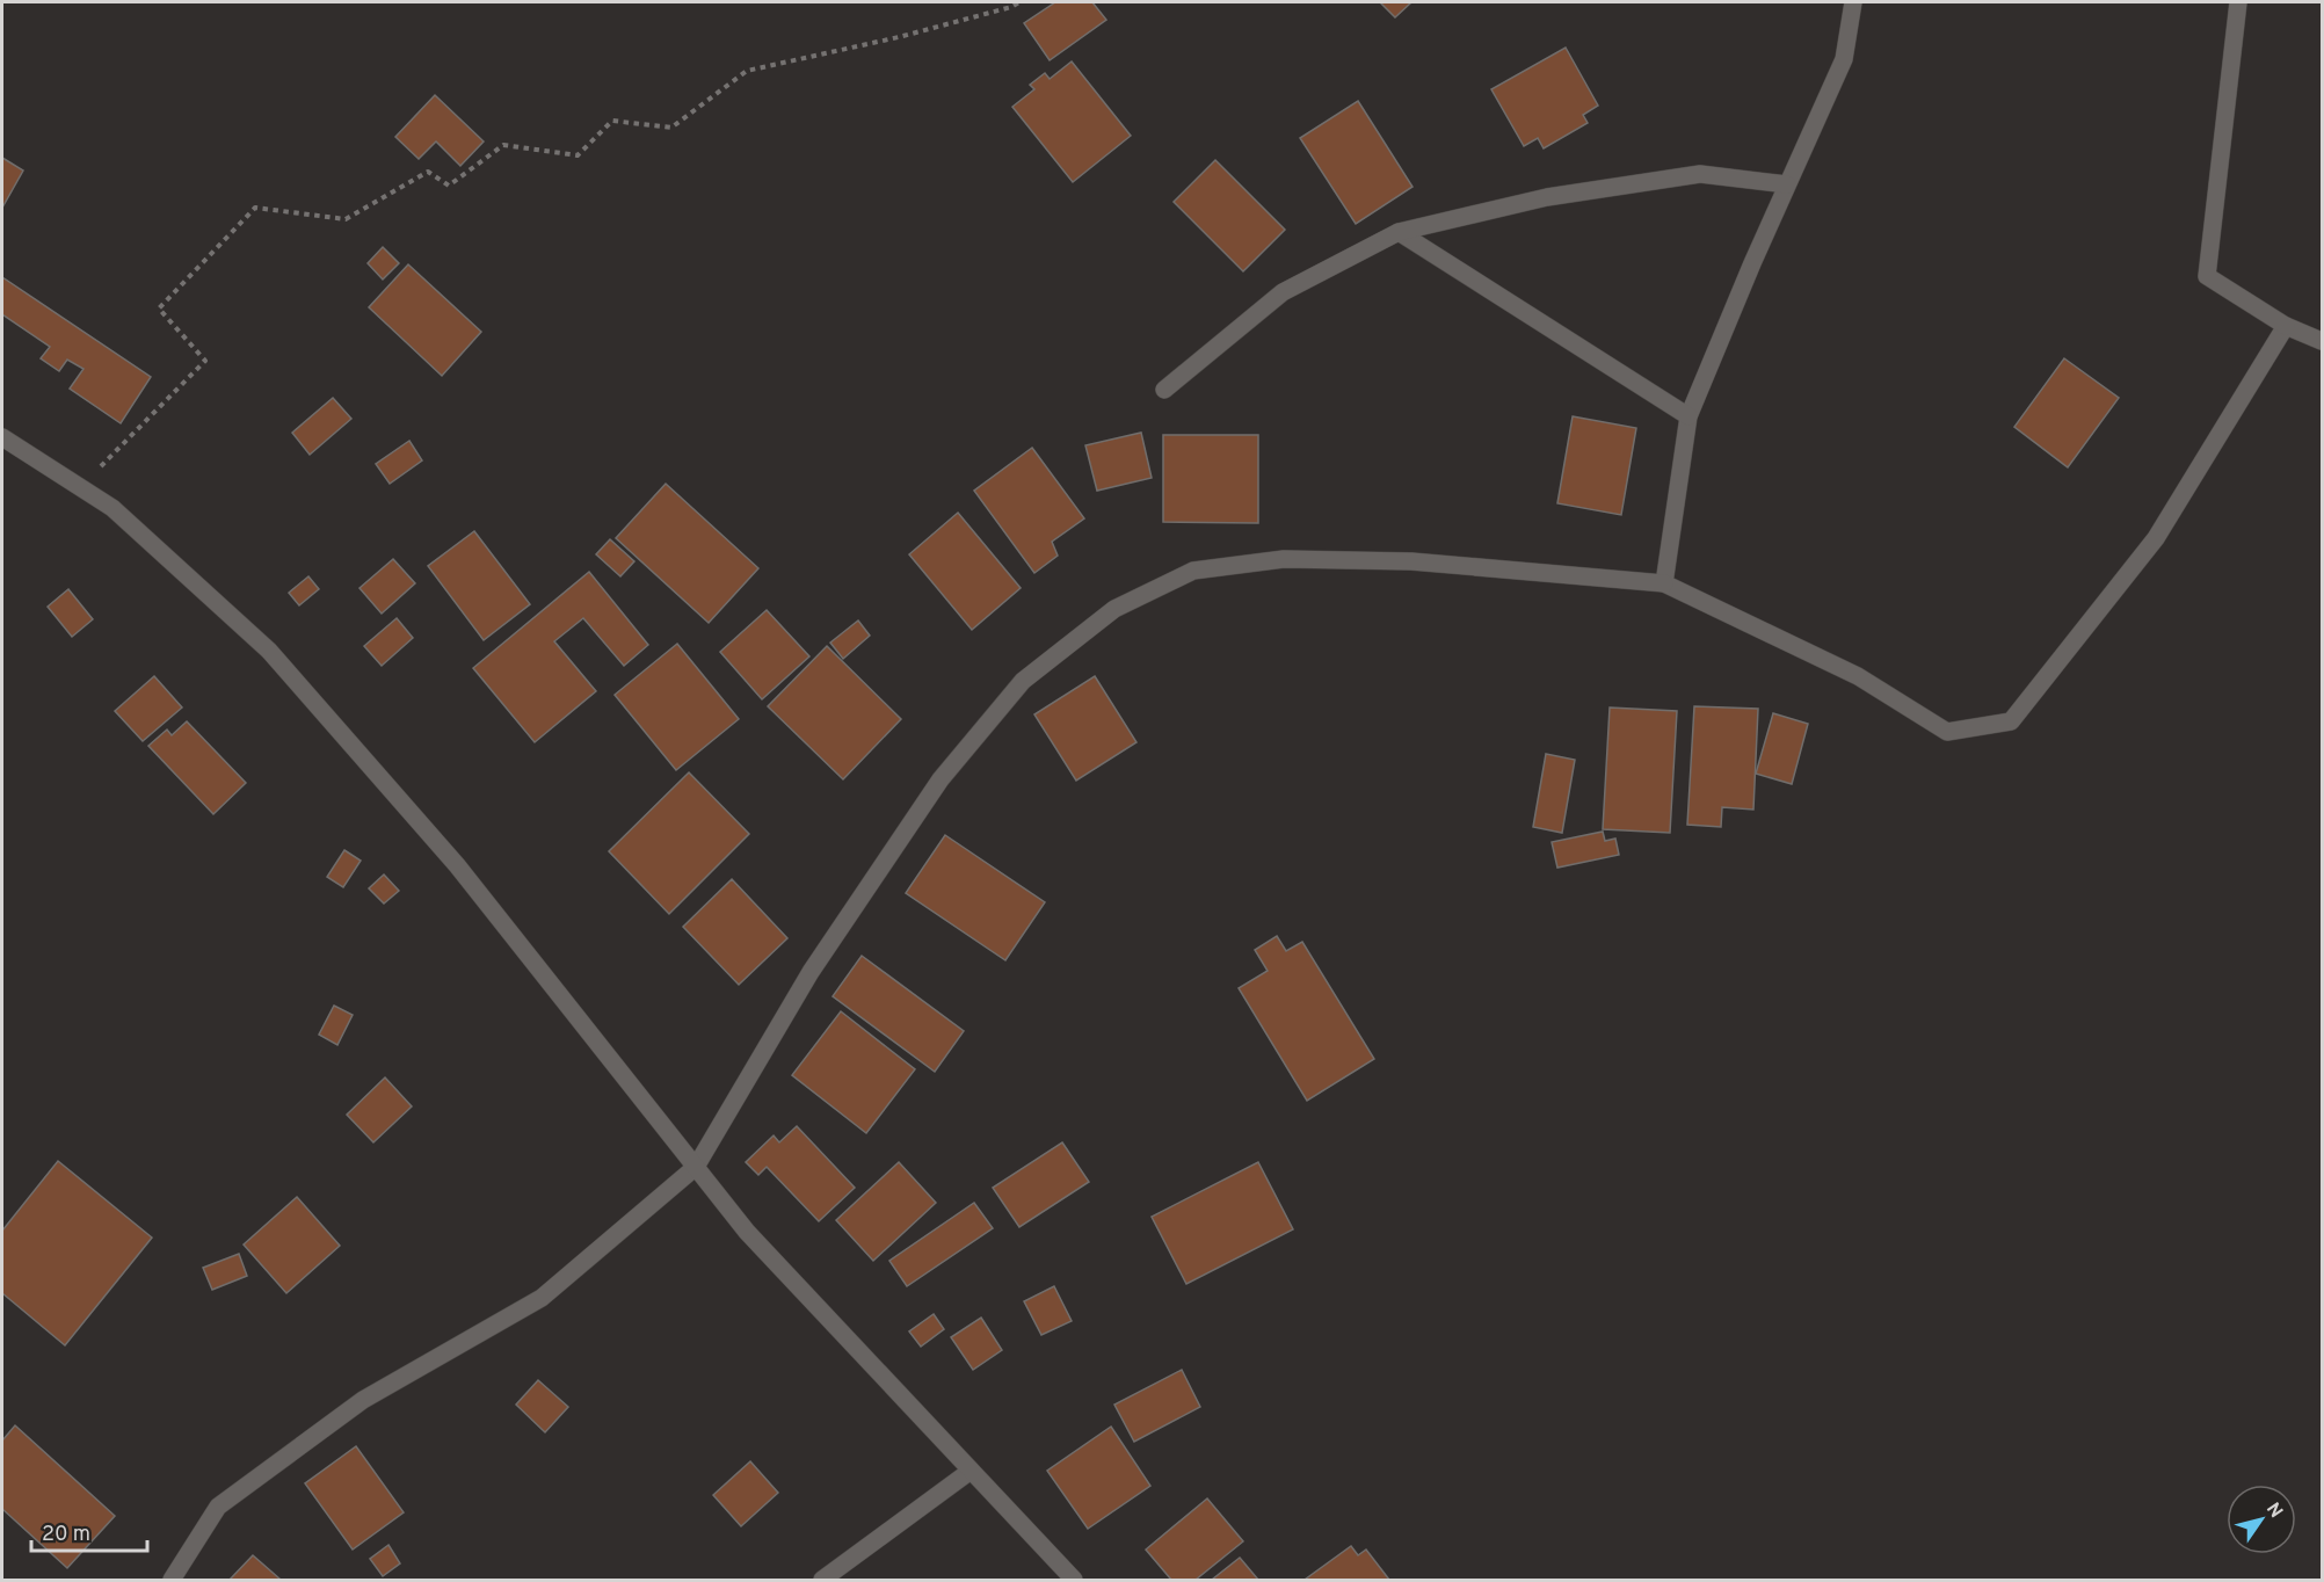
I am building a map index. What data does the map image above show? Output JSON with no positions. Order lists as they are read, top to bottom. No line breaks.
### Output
{"scale_bar":"20 m","north":"top right"}
